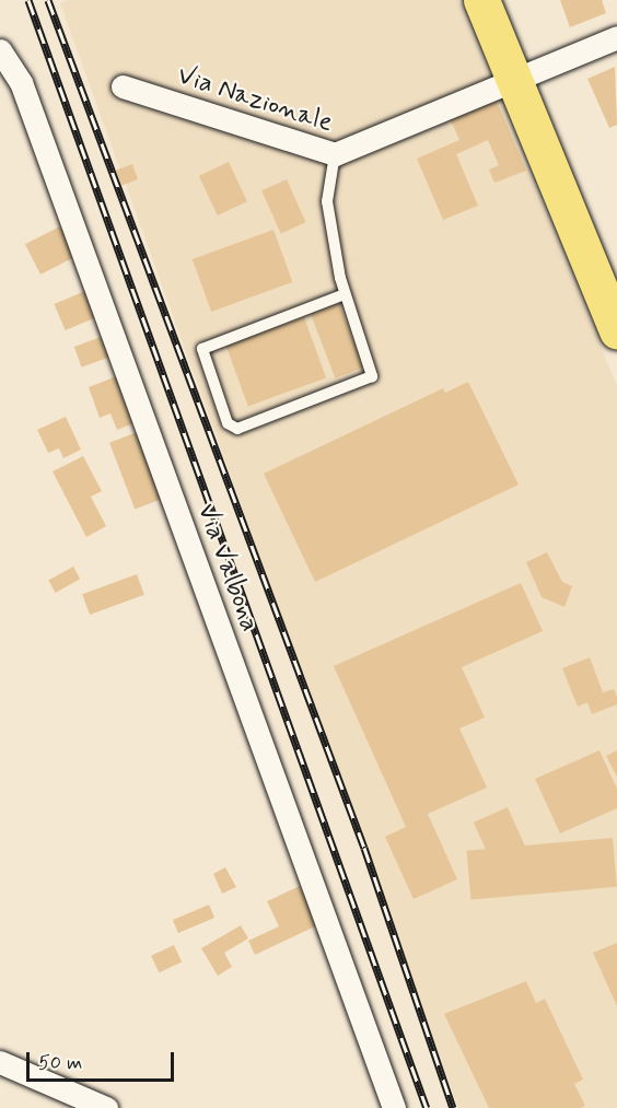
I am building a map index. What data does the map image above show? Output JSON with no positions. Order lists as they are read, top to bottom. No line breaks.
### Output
{"streets":{"street":["Via Nazionale","Via Valbona"]},"scale_bar":"50 m"}
